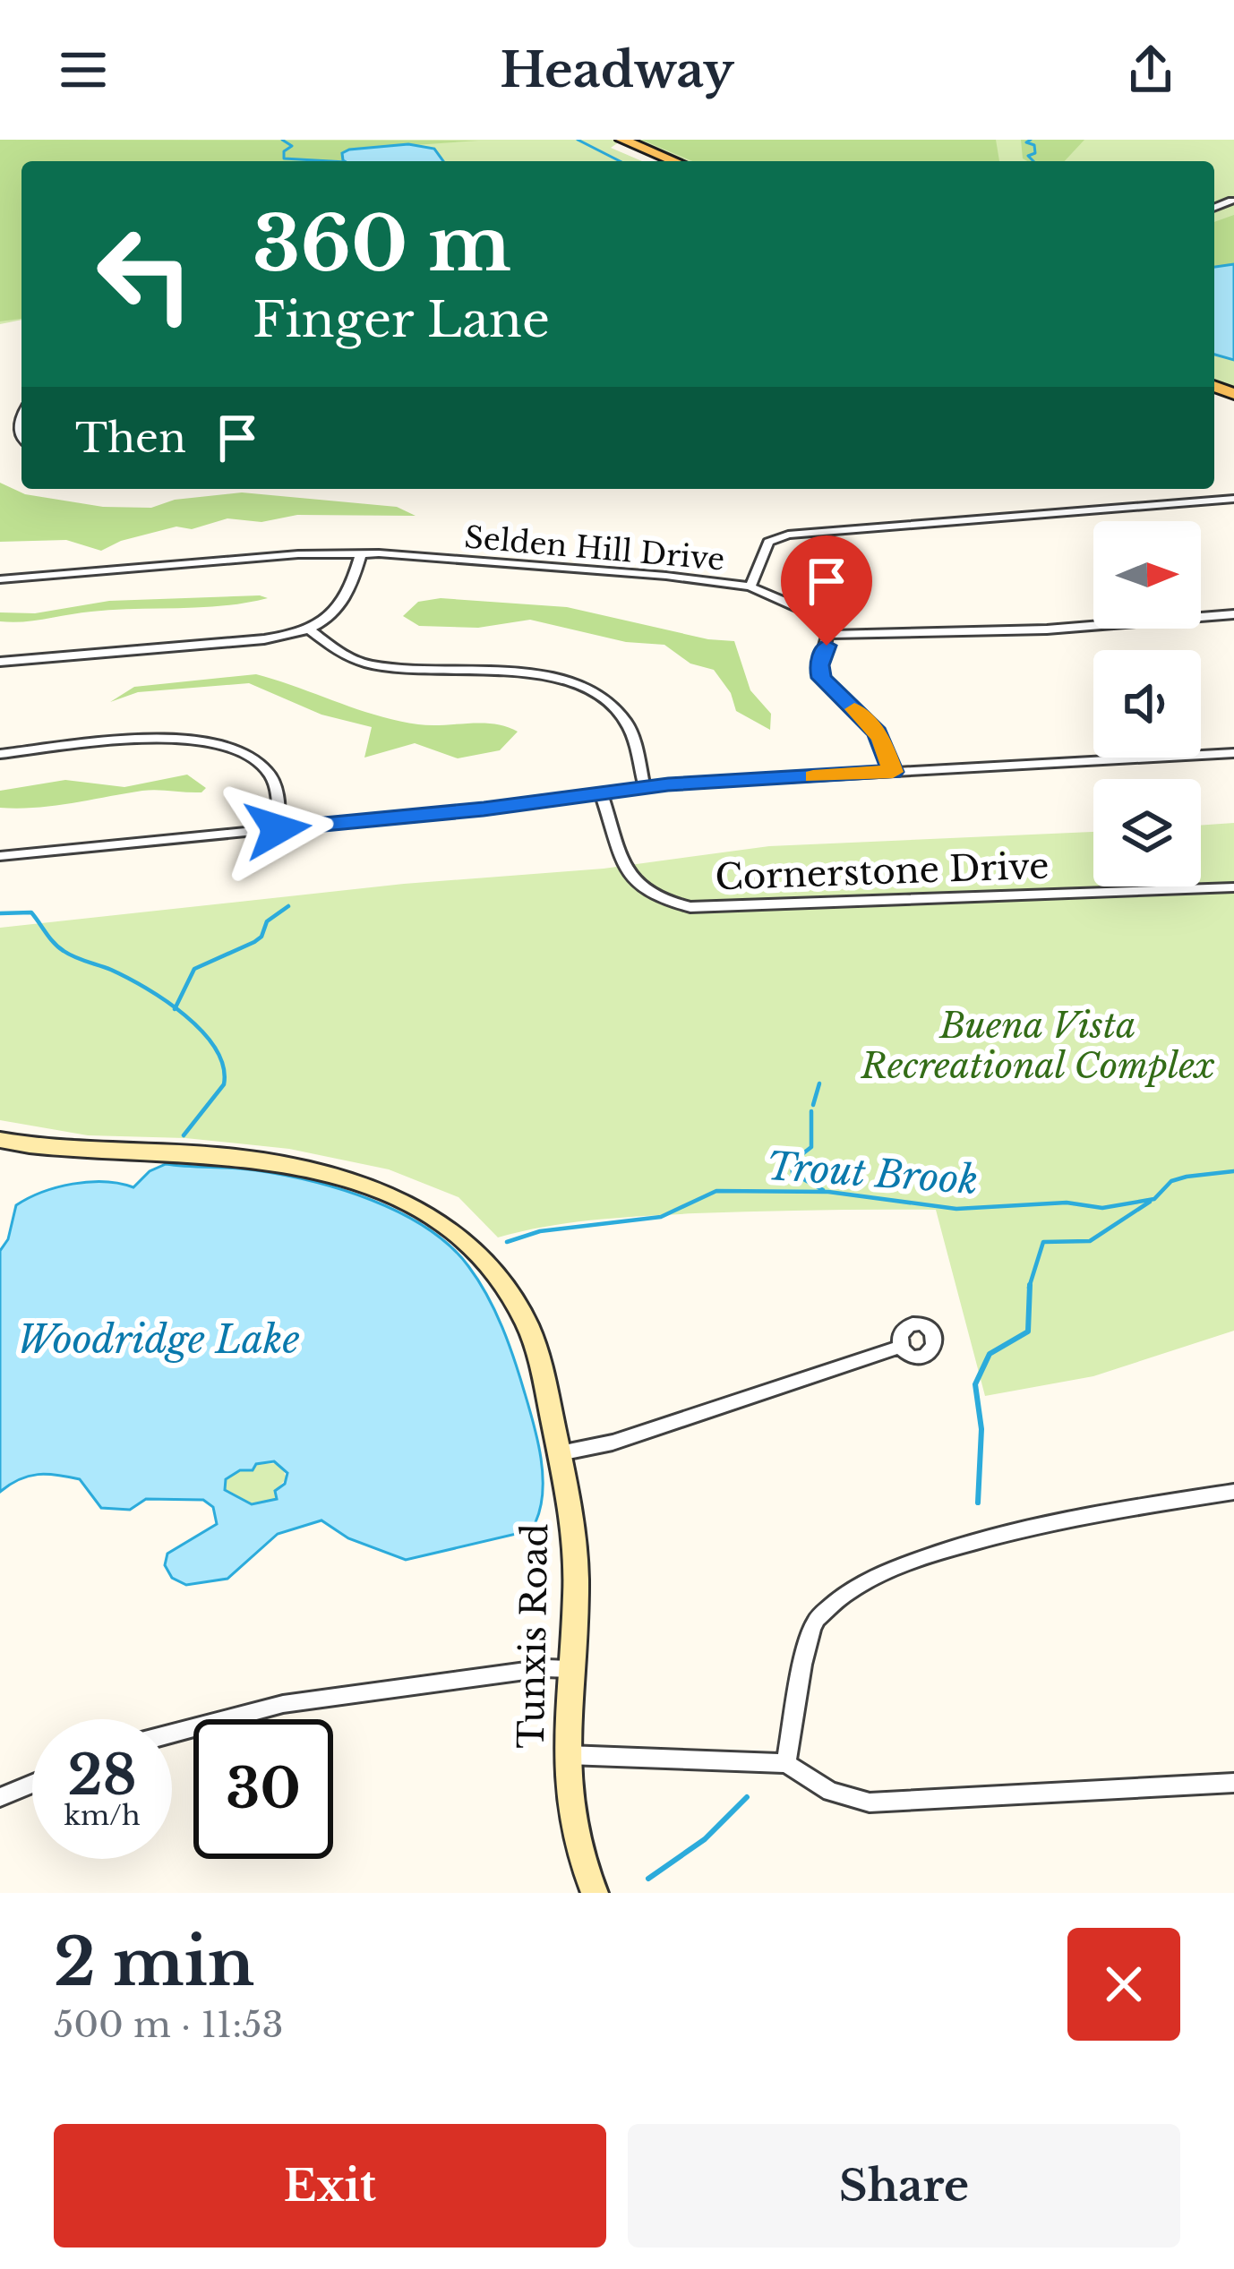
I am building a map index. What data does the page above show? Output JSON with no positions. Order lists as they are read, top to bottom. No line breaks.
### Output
{"streets":{"street":["Selden Hill Drive","Cornerstone Drive","Tunxis Road"]},"water":["Trout Brook","Woodridge Lake"],"parks":["Buena Vista Recreational Complex"],"north":"right","page":{"header":"Headway","turn":["360 m","Finger Lane"],"then":"Then","speed":"28 km/h","limit":"30","heading":["2 min","500 m · 11:53"],"buttons":["Exit","Share"]}}
